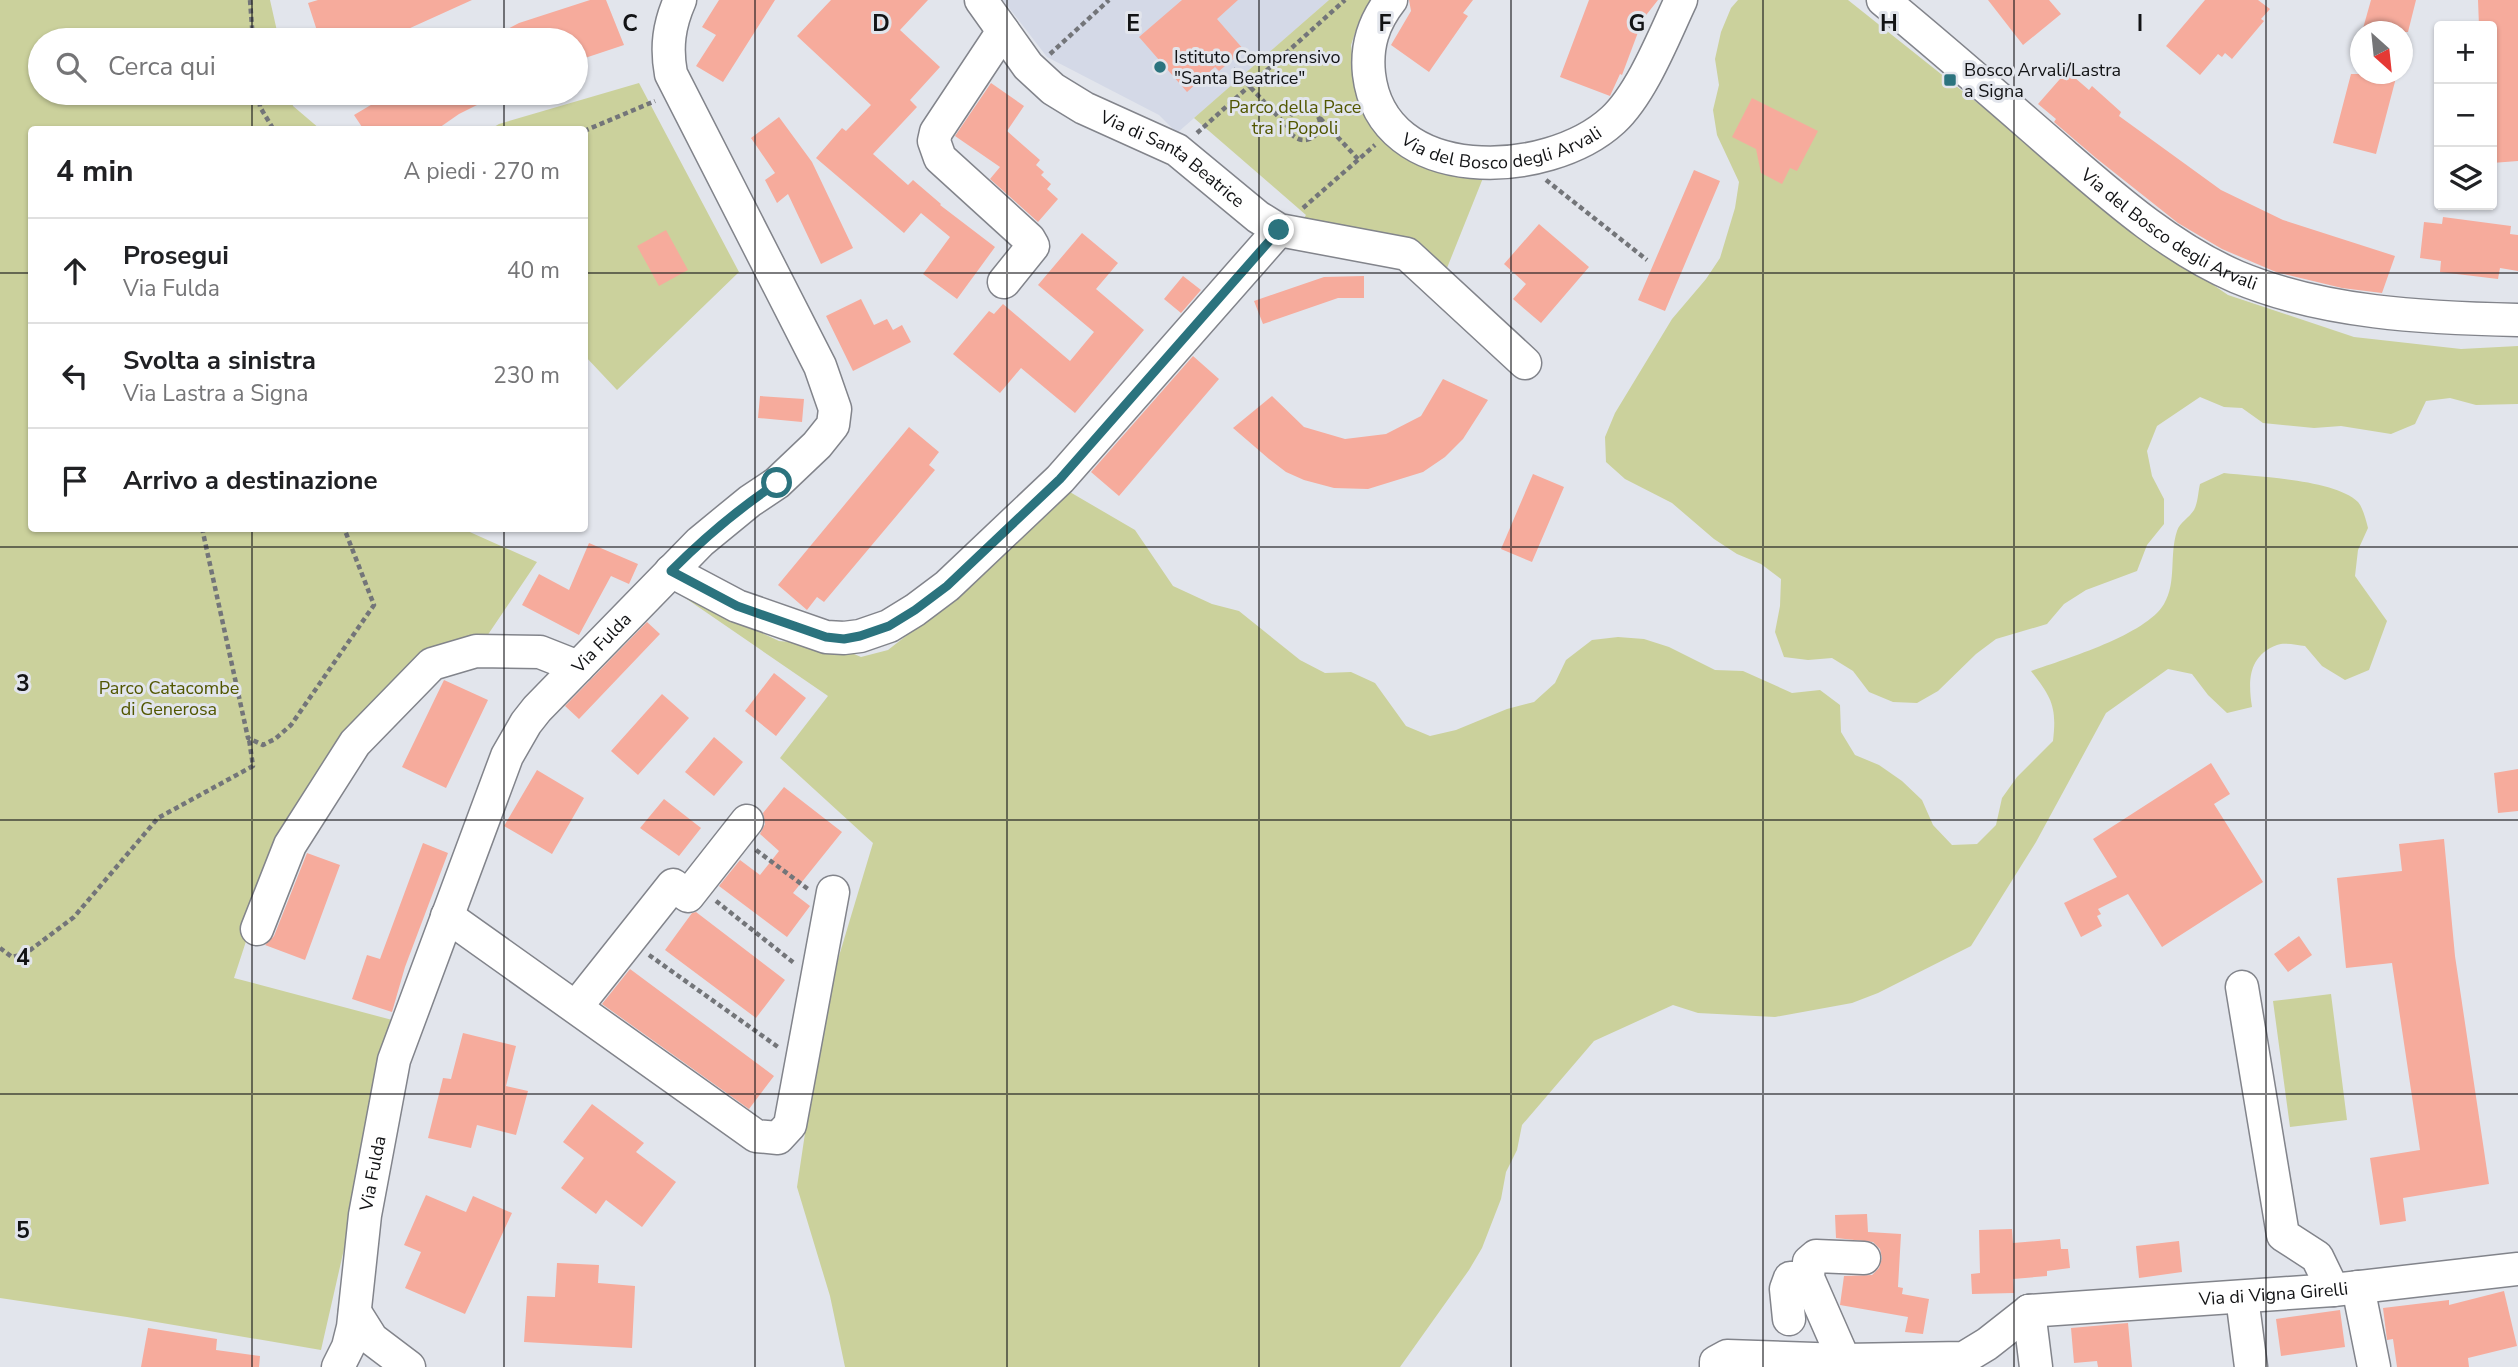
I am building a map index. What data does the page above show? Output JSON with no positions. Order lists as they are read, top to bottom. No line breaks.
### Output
{"streets":{"street":["Via del Bosco degli Arvali","Via di Santa Beatrice","Via Fulda","Via di Vigna Girelli"]},"parks":["Parco della Pace tra i Popoli","Parco Catacombe di Generosa"],"places":{"other":["Istituto Comprensivo \"Santa Beatrice\""],"transit":["Bosco Arvali/Lastra a Signa"]},"north":"bottom right","page":{"map_buttons":["+","−"],"search":"Cerca qui","heading":["4 min","A piedi · 270 m"],"list":[["Prosegui","Via Fulda","40 m"],["Svolta a sinistra","Via Lastra a Signa","230 m"],"Arrivo a destinazione"]},"grid":{"columns":["C","D","E","F","G","H","I"],"rows":["3","4","5"]}}
